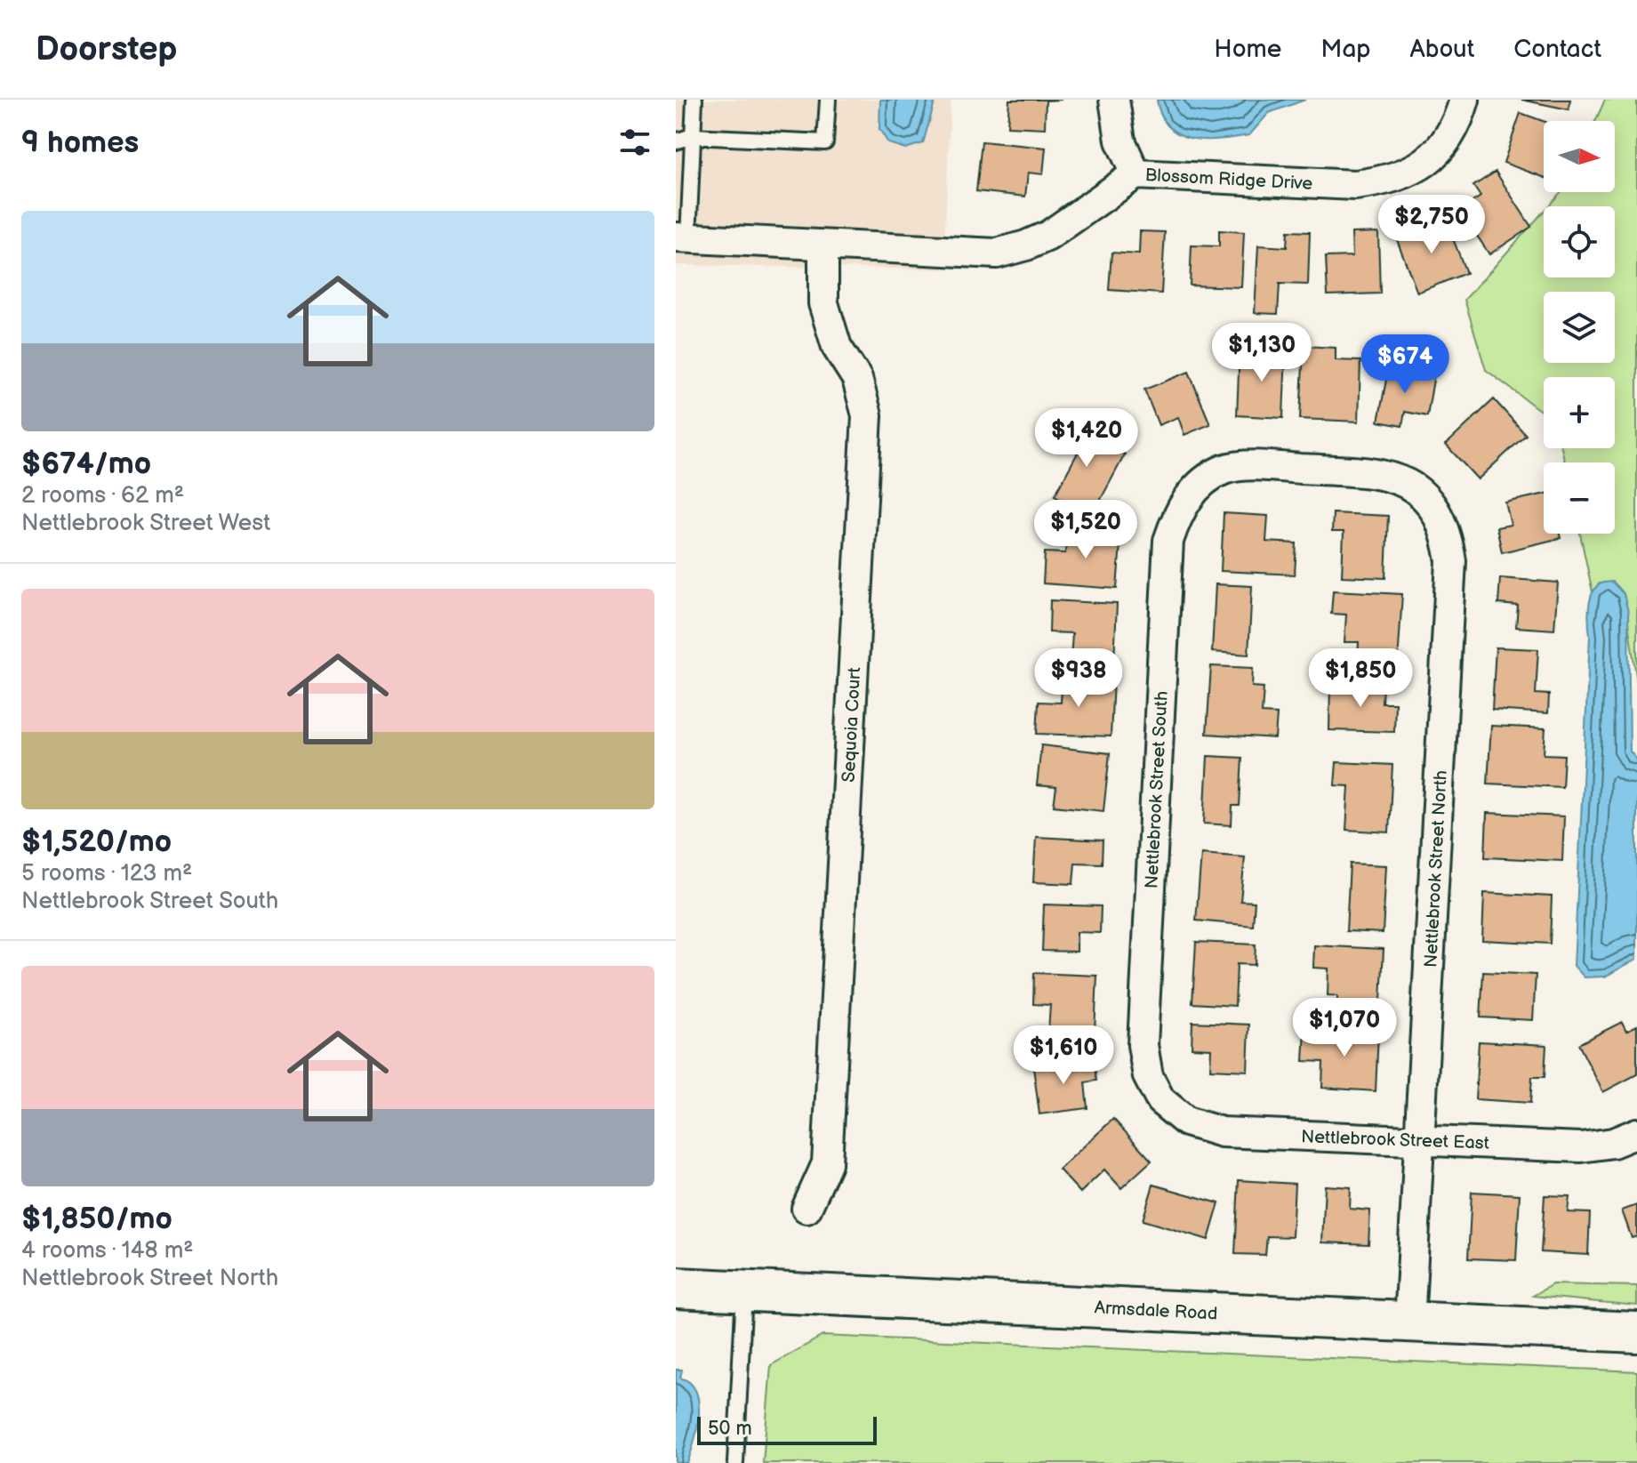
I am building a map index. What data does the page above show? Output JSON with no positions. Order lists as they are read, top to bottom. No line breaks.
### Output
{"streets":{"street":["Blossom Ridge Drive","Sequoia Court","Nettlebrook Street South","Nettlebrook Street North","Nettlebrook Street East","Armsdale Road"]},"crossings":[["Blossom Ridge Drive","Sequoia Court"],["Nettlebrook Street South","Nettlebrook Street North"],["Nettlebrook Street South","Nettlebrook Street East"],["Nettlebrook Street North","Nettlebrook Street East"],["Nettlebrook Street North","Armsdale Road"]],"scale_bar":"50 m","north":"right","page":{"header":"Doorstep","nav":["Home","Map","About","Contact"],"heading":"9 homes","map_buttons":["+","−"],"list":[{"name":"$674/mo","note":"2 rooms · 62 m² · Nettlebrook Street West"},{"name":"$1,520/mo","note":"5 rooms · 123 m² · Nettlebrook Street South"},{"name":"$1,850/mo","note":"4 rooms · 148 m² · Nettlebrook Street North"}],"price":["$2,750","$1,130","$674","$1,420","$1,520","$938","$1,850","$1,070","$1,610"],"scale":"50 m"}}
